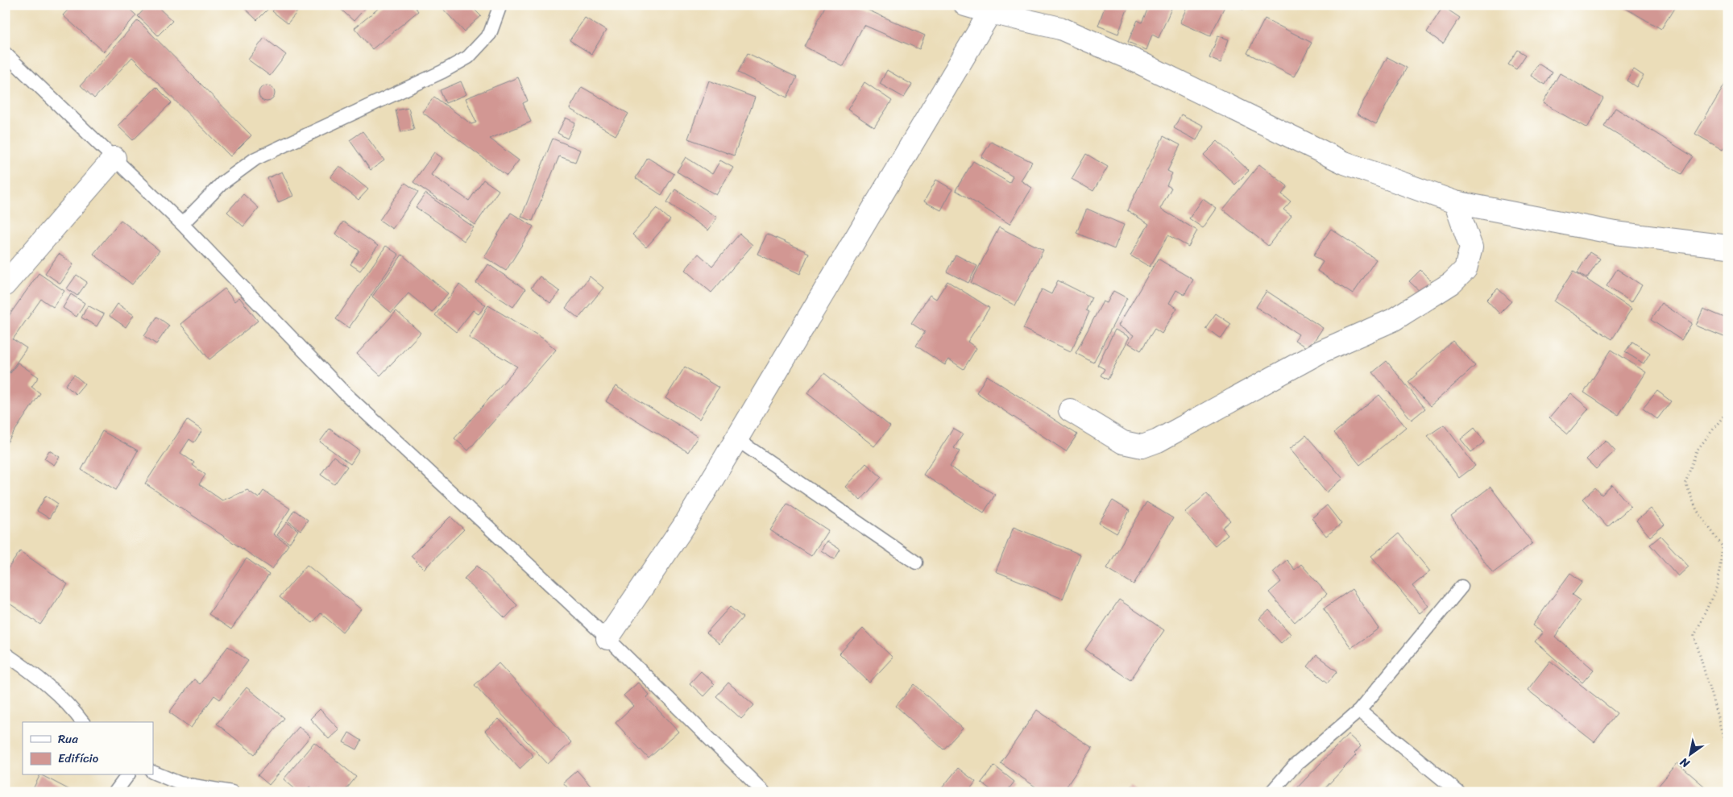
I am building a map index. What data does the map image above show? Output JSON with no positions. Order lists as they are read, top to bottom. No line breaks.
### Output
{"legend":["Rua","Edifício"],"north":"bottom left"}
